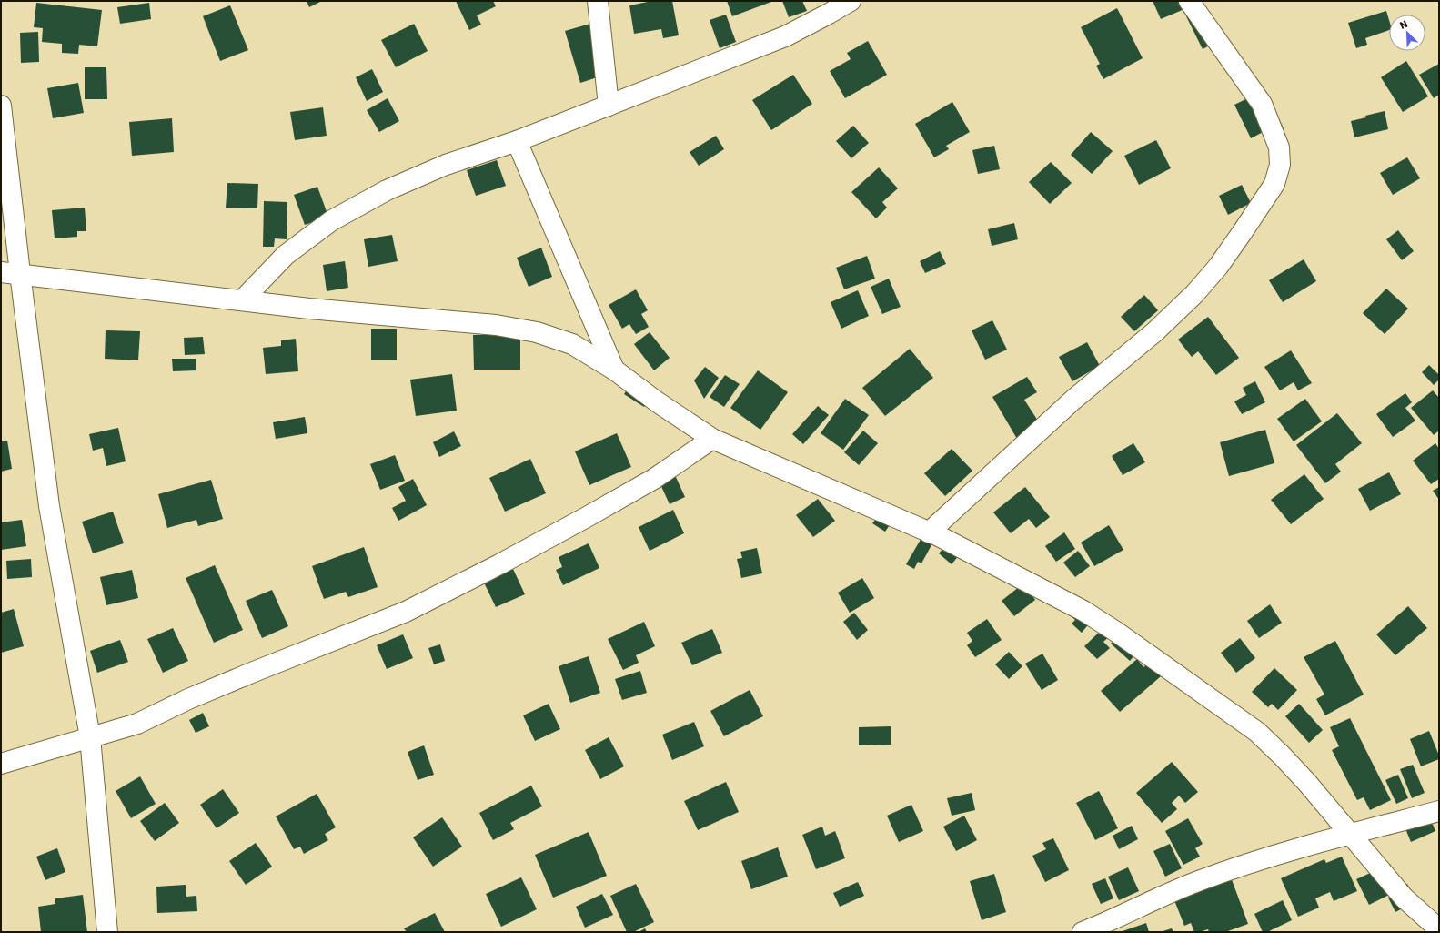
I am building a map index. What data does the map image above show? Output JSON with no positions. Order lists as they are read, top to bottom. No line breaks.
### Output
{"north":"top left"}
